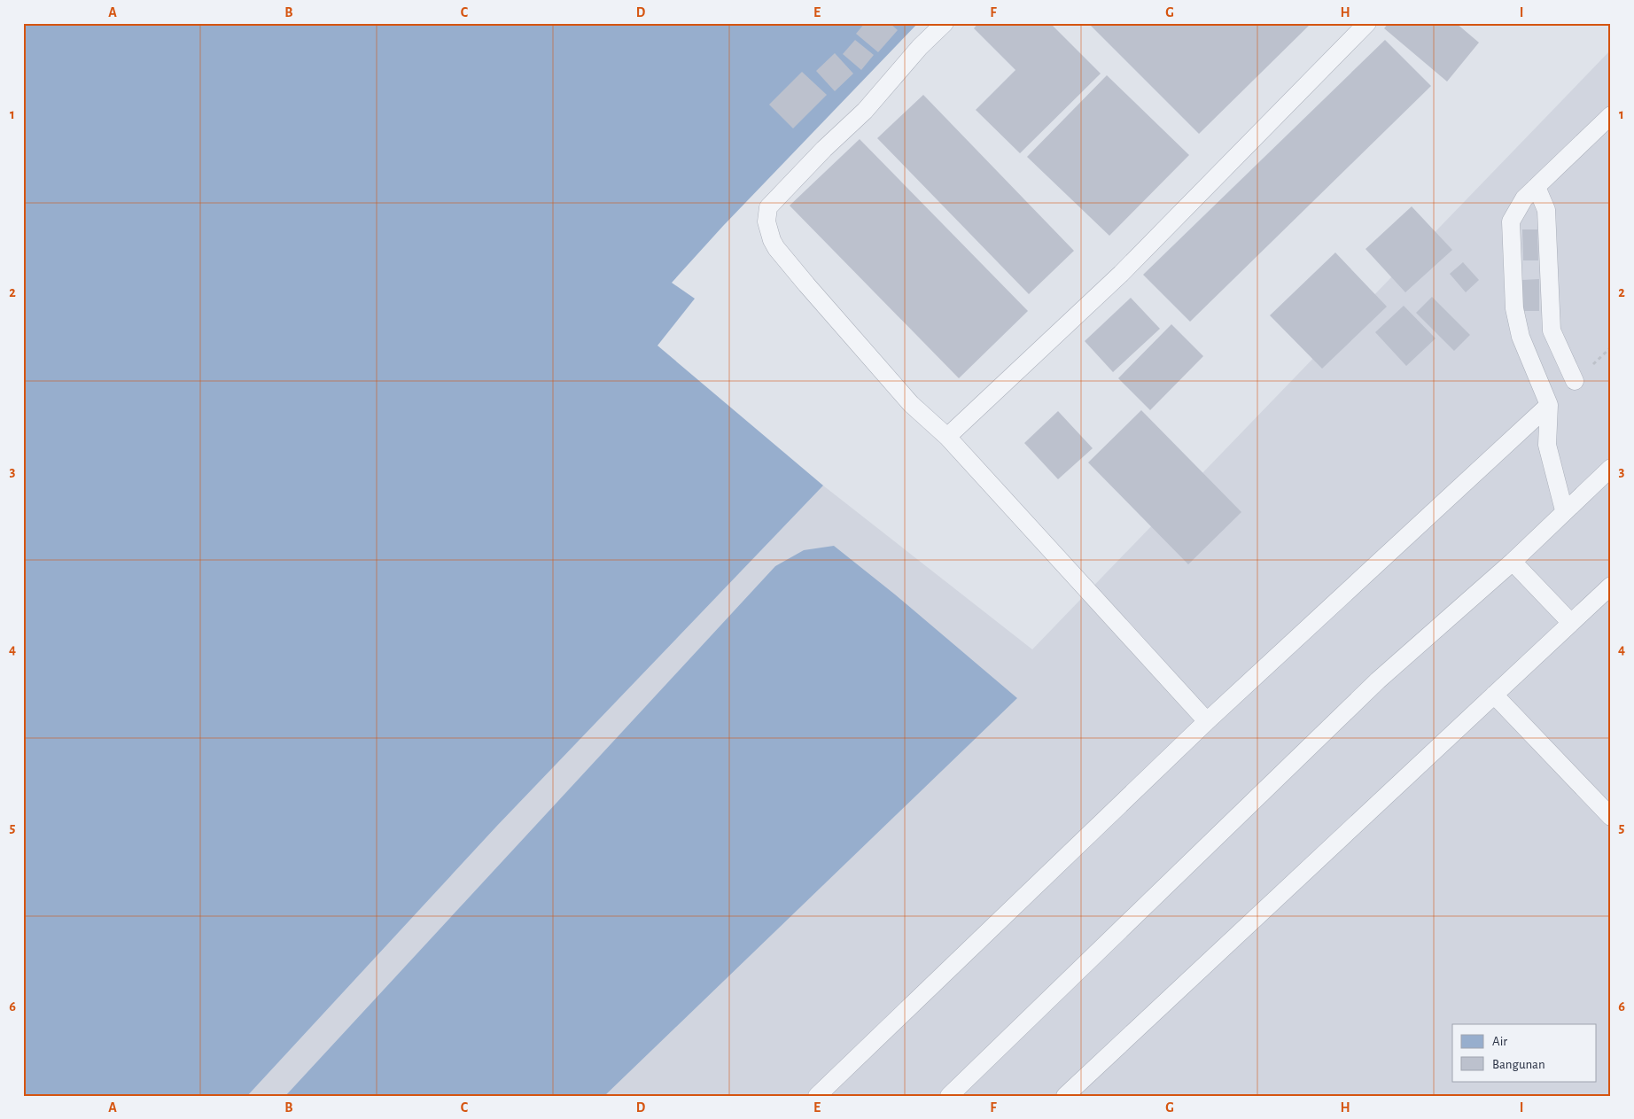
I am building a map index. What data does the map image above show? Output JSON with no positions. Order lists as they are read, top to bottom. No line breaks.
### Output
{"legend":["Air","Bangunan"],"grid":{"columns":["A","B","C","D","E","F","G","H","I"],"rows":["1","2","3","4","5","6"]}}
